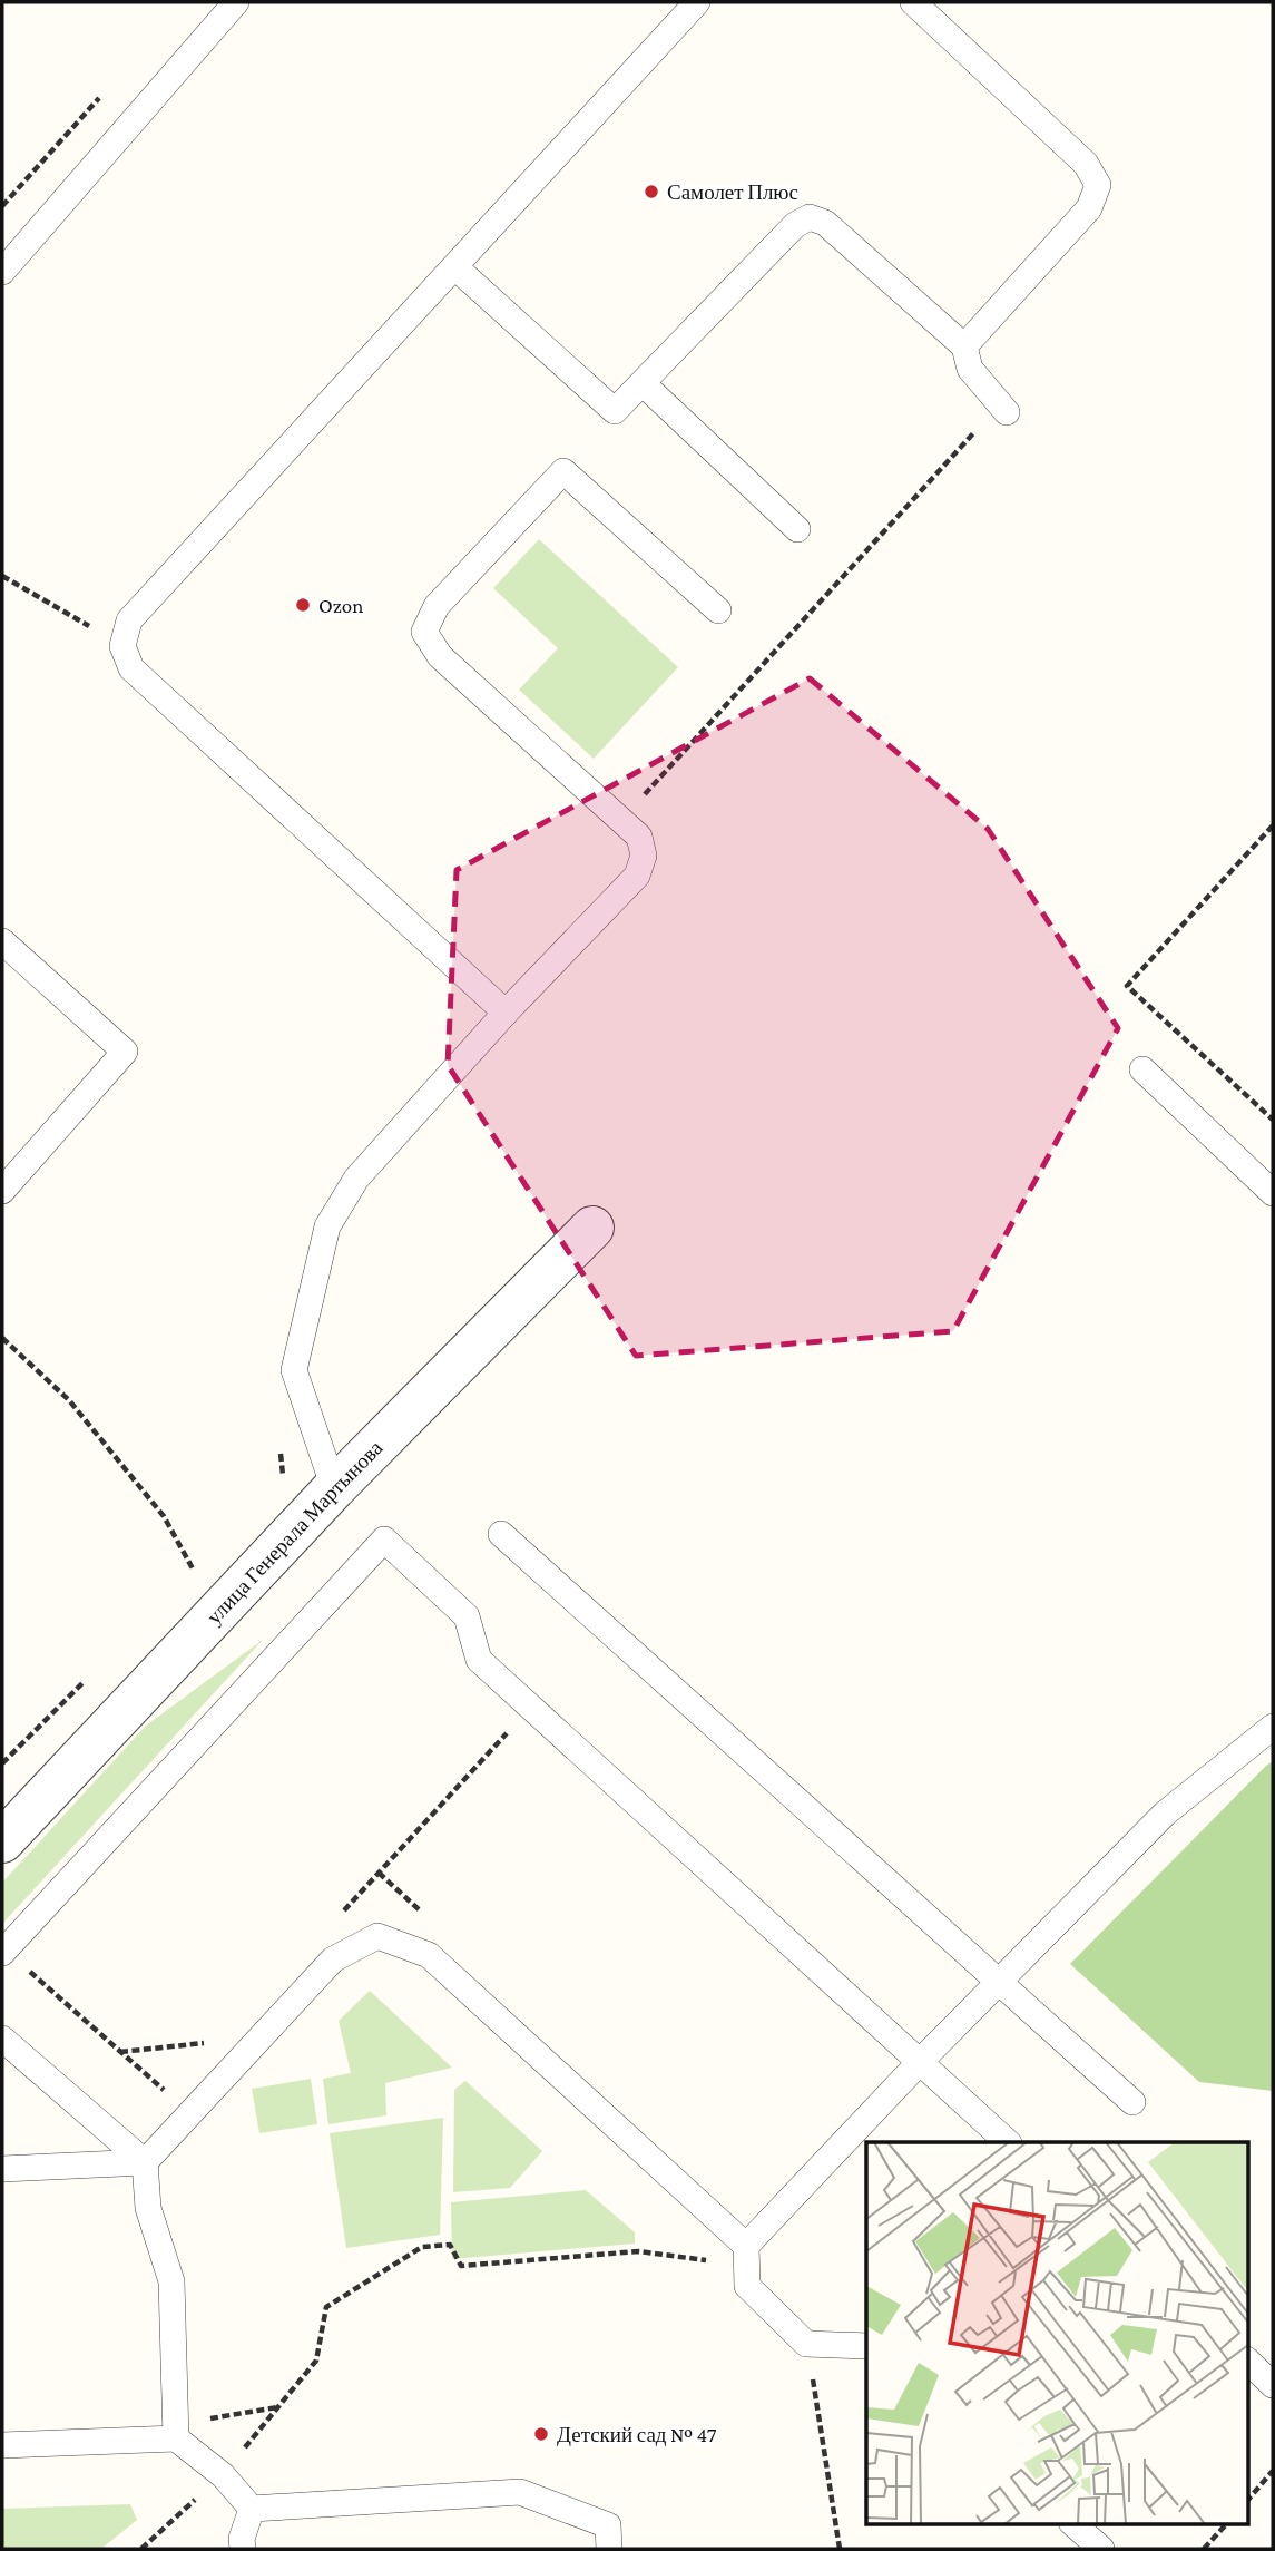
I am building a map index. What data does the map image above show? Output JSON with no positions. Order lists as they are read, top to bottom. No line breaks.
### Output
{"streets":{"street":["улица Генерала Мартынова"]},"places":["Самолет Плюс","Ozon","Детский сад № 47"]}
